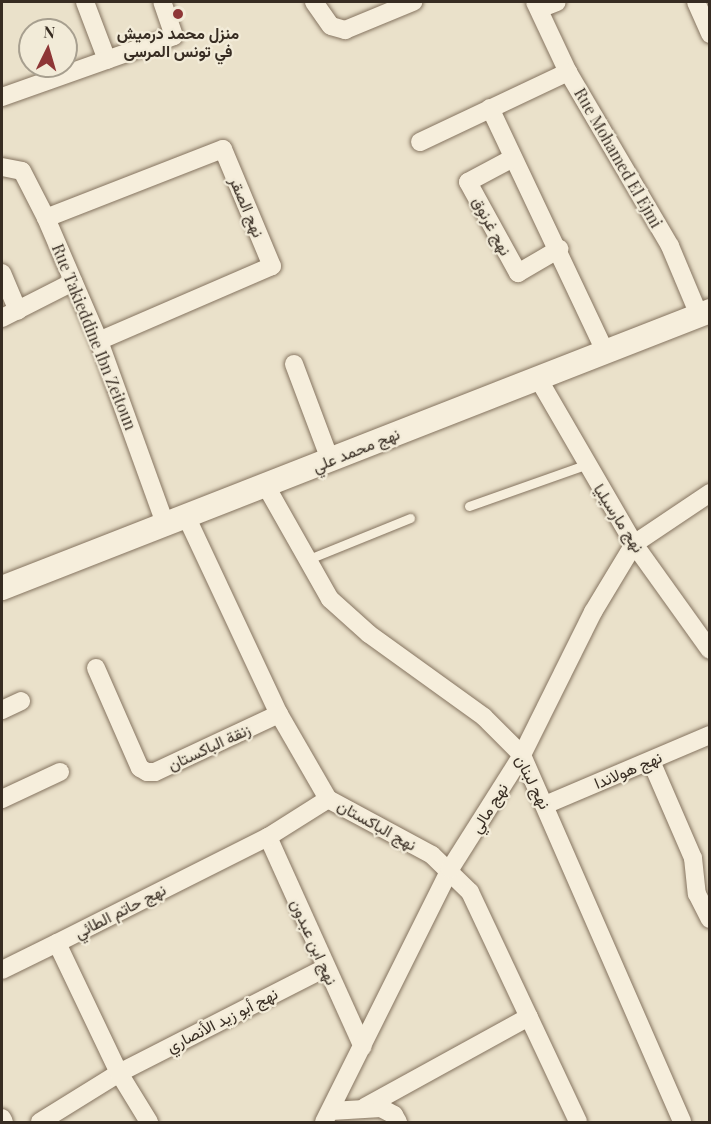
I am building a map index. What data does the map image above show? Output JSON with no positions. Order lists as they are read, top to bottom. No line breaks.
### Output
{"streets":{"street":["Rue Mohamed El Ejmi","نهج الصقر","نهج غرنوق","Rue Takieddine Ibn Zeitoun","نهج محمد علي","نهج مارسيليا","زنقة الباكستان","نهج هولاندا","نهج لبنان","نهج مالي","نهج الباكستان","نهج حاتم الطائي","نهج ابن عبدون","نهج أبو زيد الأنصاري"]},"crossings":[["Rue Mohamed El Ejmi","نهج محمد علي"],["نهج الصقر","Rue Takieddine Ibn Zeitoun"],["Rue Takieddine Ibn Zeitoun","نهج محمد علي"],["Rue Takieddine Ibn Zeitoun","نهج الباكستان"],["نهج محمد علي","نهج مارسيليا"],["نهج محمد علي","نهج لبنان"],["نهج محمد علي","نهج الباكستان"],["نهج مارسيليا","نهج مالي"],["زنقة الباكستان","نهج الباكستان"],["نهج هولاندا","نهج لبنان"],["نهج لبنان","نهج مالي"],["نهج مالي","نهج الباكستان"],["نهج مالي","نهج ابن عبدون"],["نهج الباكستان","نهج حاتم الطائي"],["نهج حاتم الطائي","نهج ابن عبدون"],["نهج حاتم الطائي","نهج أبو زيد الأنصاري"],["نهج ابن عبدون","نهج أبو زيد الأنصاري"]],"places":["منزل محمد درميش في تونس المرسى"],"north":"top"}
